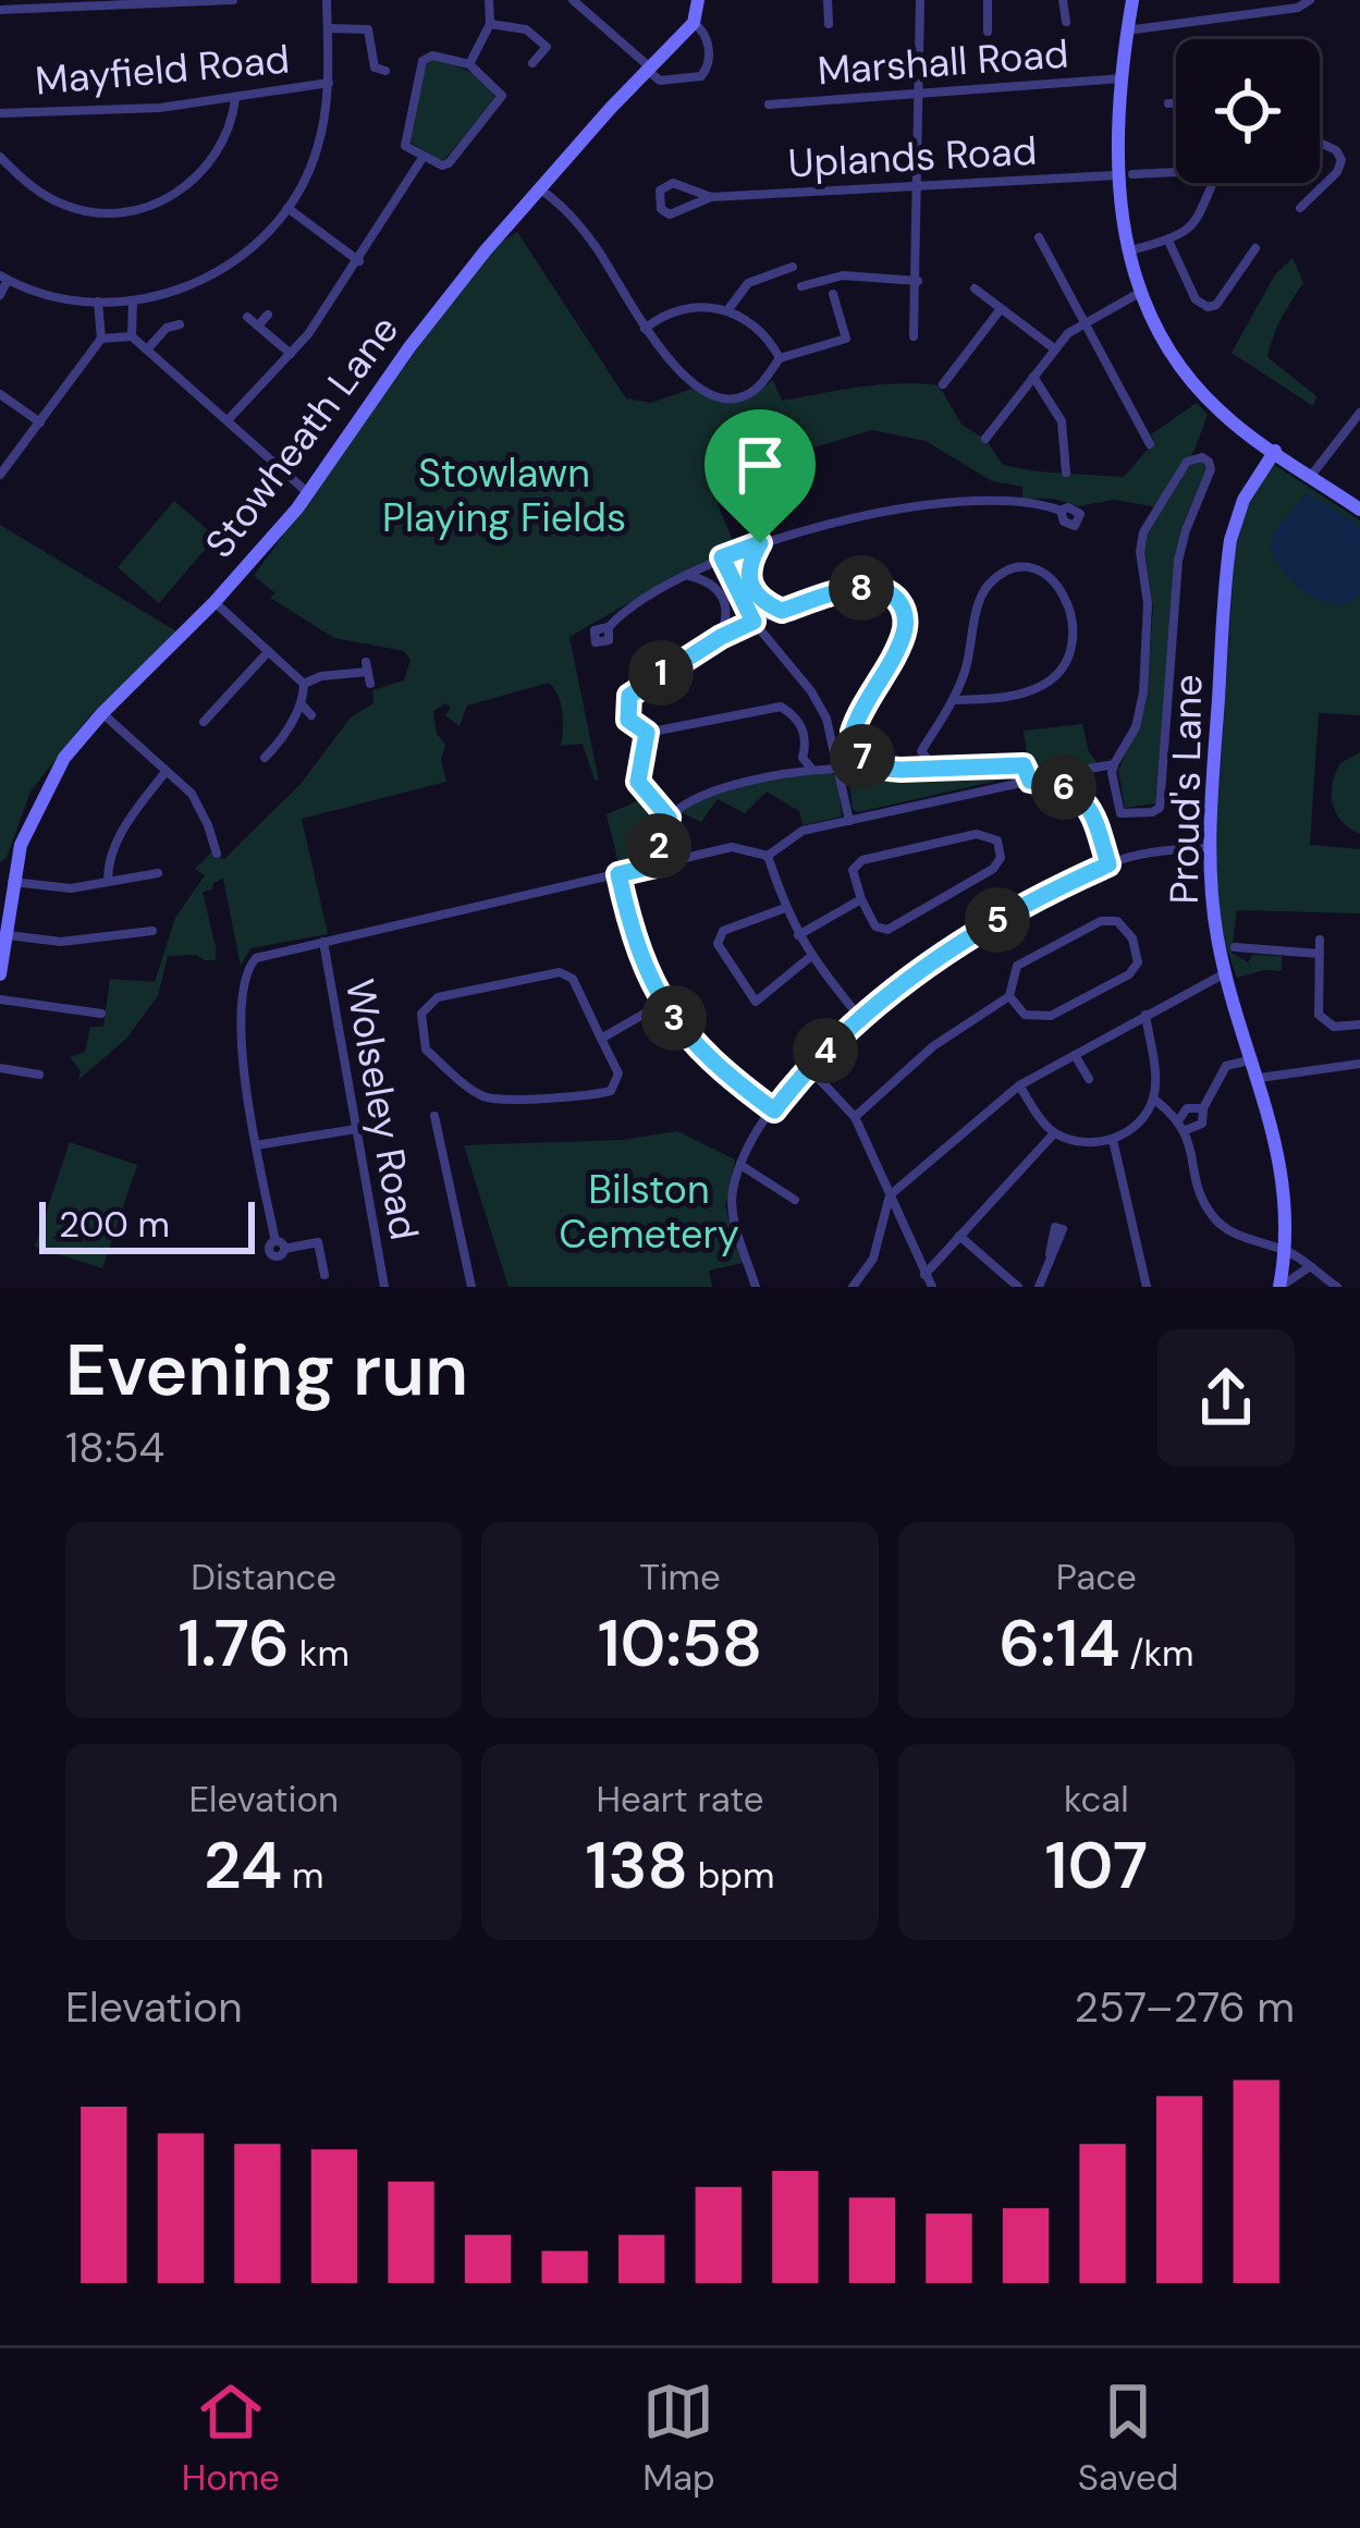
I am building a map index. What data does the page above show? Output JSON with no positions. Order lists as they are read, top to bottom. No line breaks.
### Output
{"streets":{"street":["Marshall Road","Mayfield Road","Uplands Road","Stowheath Lane","Proud's Lane","Wolseley Road"]},"parks":["Stowlawn Playing Fields","Bilston Cemetery"],"scale_bar":"200 m","page":{"pins":["8","1","7","6","2","5","3","4"],"scale":"200 m","heading":["Evening run","18:54"],"stats":[["Distance","1.76 km"],["Time","10:58"],["Pace","6:14 /km"],["Elevation","24 m"],["Heart rate","138 bpm"],["kcal","107"]],"chart":["Elevation","257–276 m"],"tabs":["Home","Map","Saved"]}}
